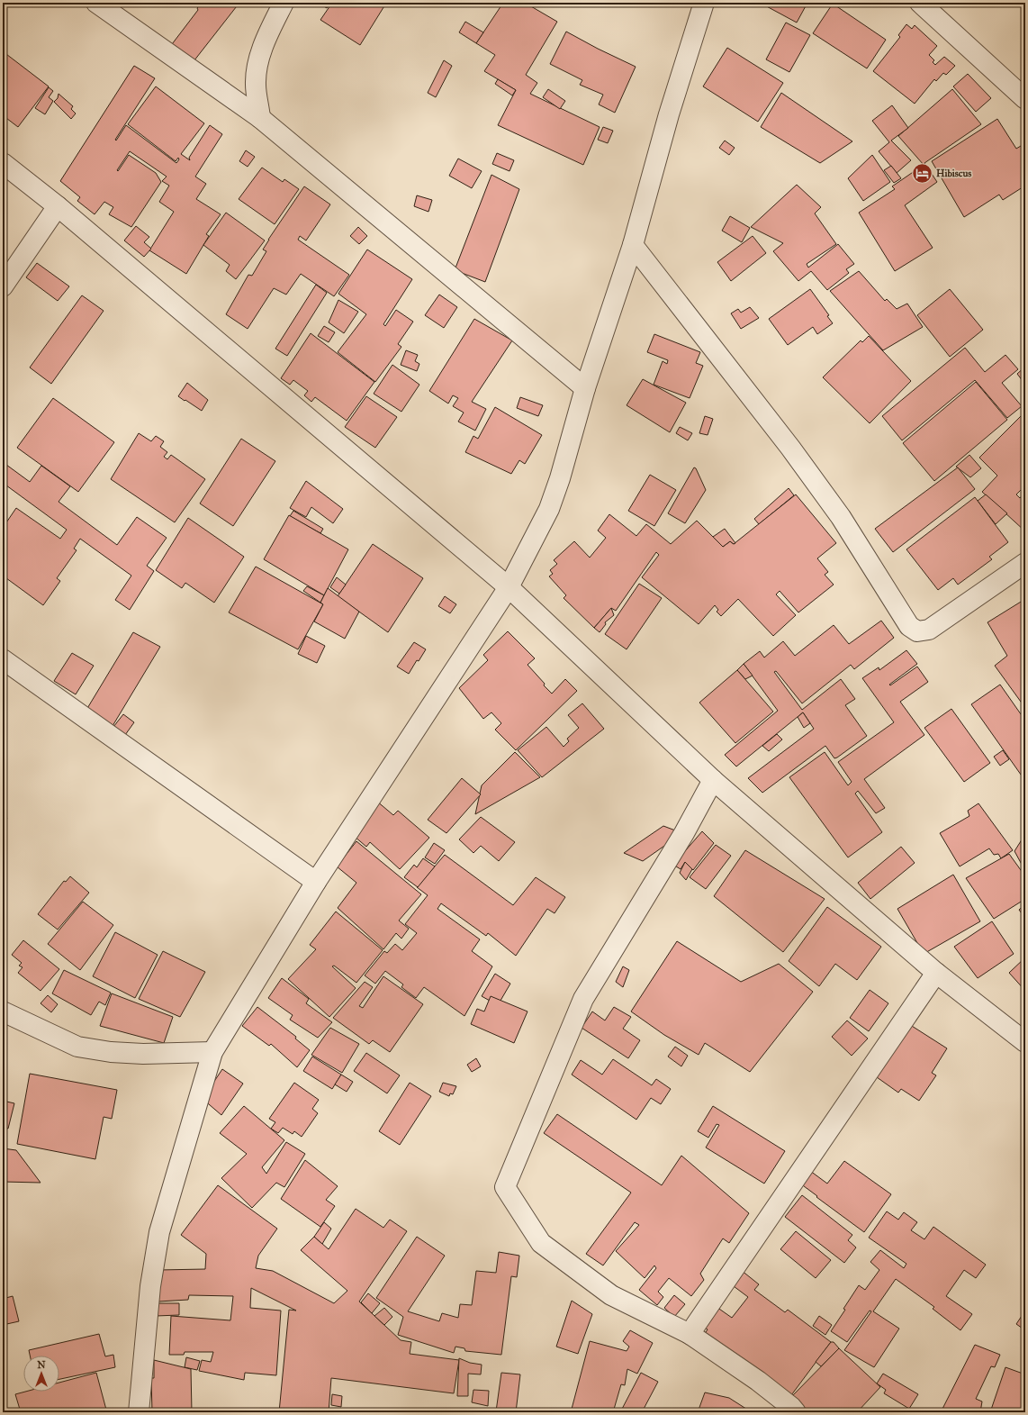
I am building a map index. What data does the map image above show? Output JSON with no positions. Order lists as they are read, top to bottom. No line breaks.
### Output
{"places":{"hotel":["Hibiscus"]},"north":"top"}
